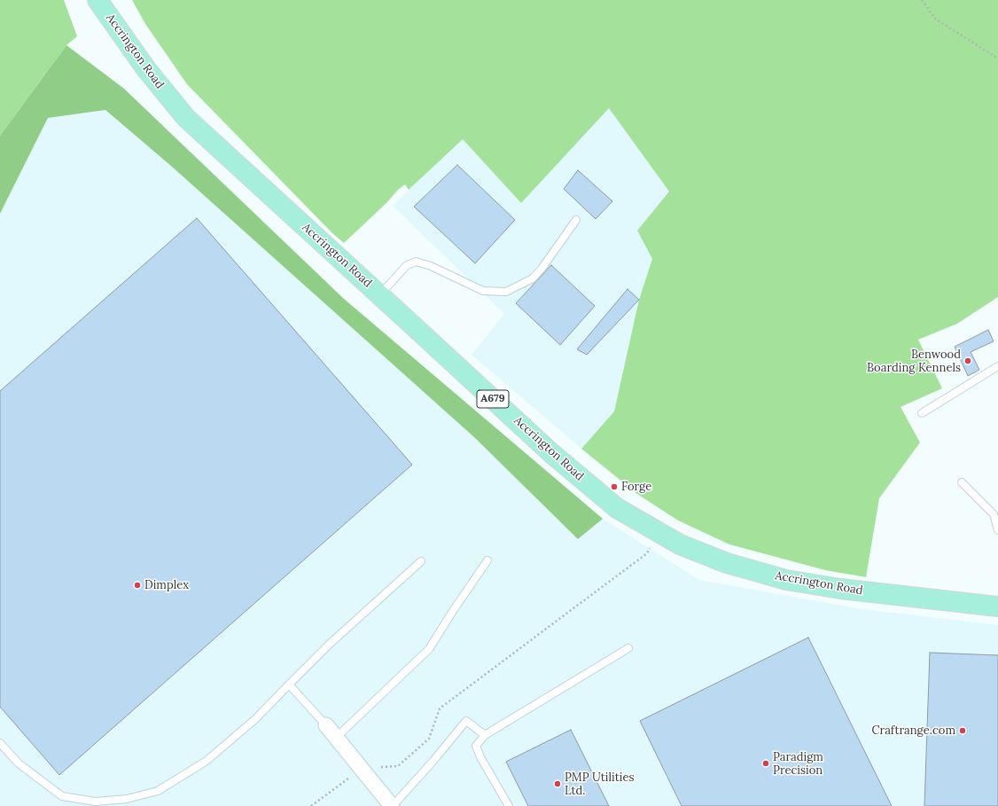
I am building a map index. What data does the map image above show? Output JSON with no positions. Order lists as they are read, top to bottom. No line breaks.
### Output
{"streets":{"main road":["Accrington Road","A679"]},"places":["Benwood Boarding Kennels","Forge","Dimplex","Craftrange.com","Paradigm Precision","PMP Utilities Ltd."]}
